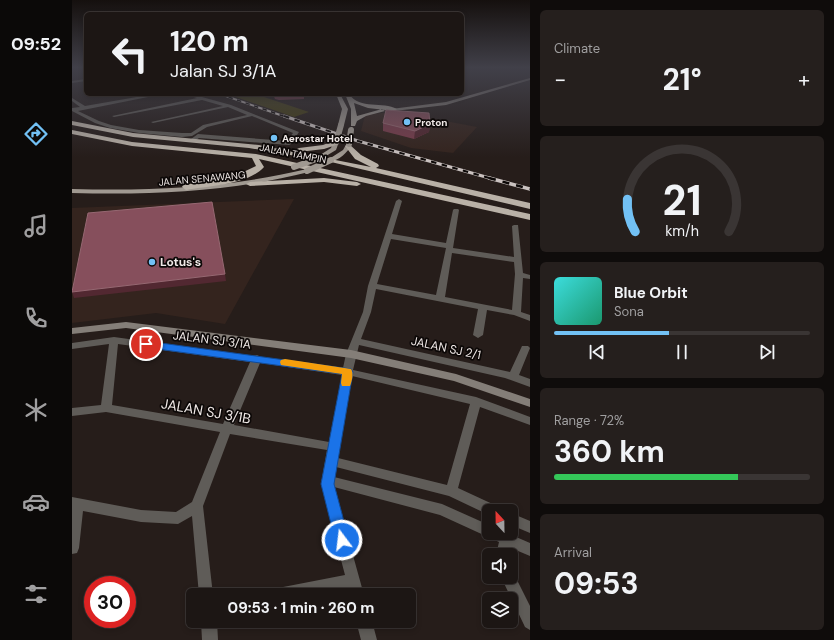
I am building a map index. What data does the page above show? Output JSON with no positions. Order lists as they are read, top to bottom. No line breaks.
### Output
{"streets":{"highway":["JALAN TAMPIN"],"main road":["JALAN SENAWANG"],"street":["JALAN SJ 3/1A","JALAN SJ 2/1","JALAN SJ 3/1B"]},"places":["Proton","Aerostar Hotel","Lotus's"],"north":"top","page":{"tabs":"09:52","tile":["Climate",["Range · 72%","360 km"],["Arrival","09:53"]],"turn":["120 m","Jalan SJ 3/1A"],"heat":["−","21°","+"],"song":["Blue Orbit","Sona"],"limit":"30","trip":"09:53 · 1 min · 260 m","gauge":["21","km/h"]}}
